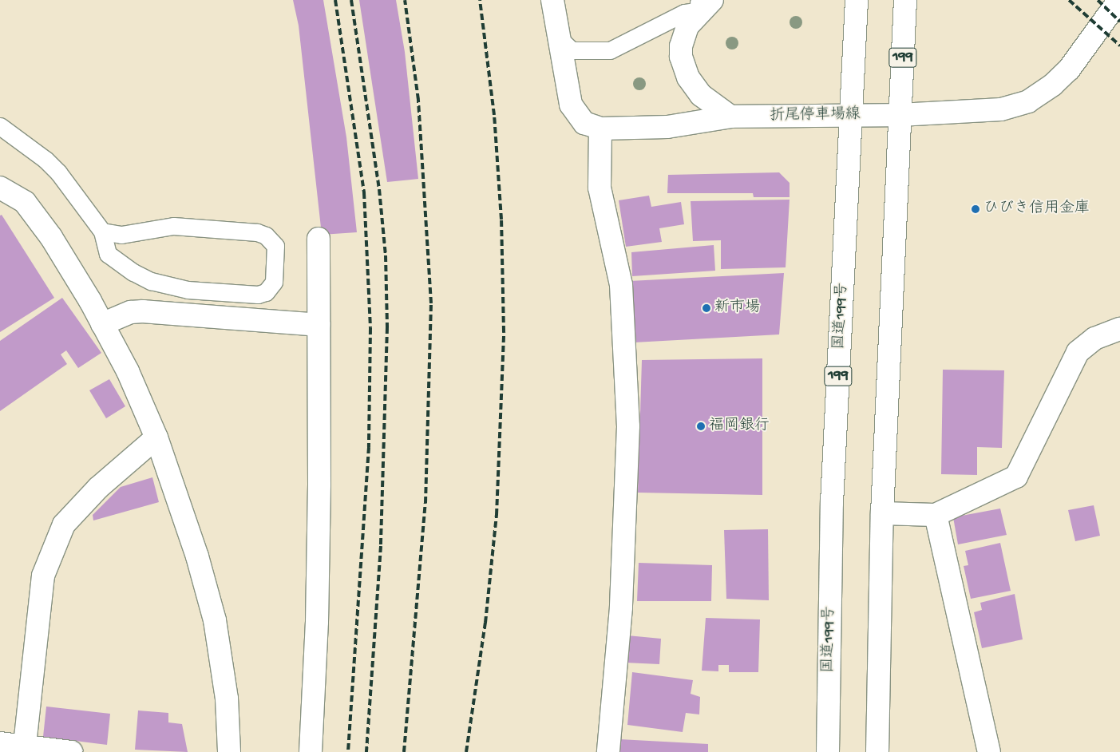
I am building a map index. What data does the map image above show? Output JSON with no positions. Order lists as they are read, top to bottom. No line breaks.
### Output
{"streets":{"main road":["199","折尾停車場線","国道199号"]},"crossings":[["199","折尾停車場線"],["折尾停車場線","国道199号"]],"places":["ひびき信用金庫","新市場","福岡銀行"]}
